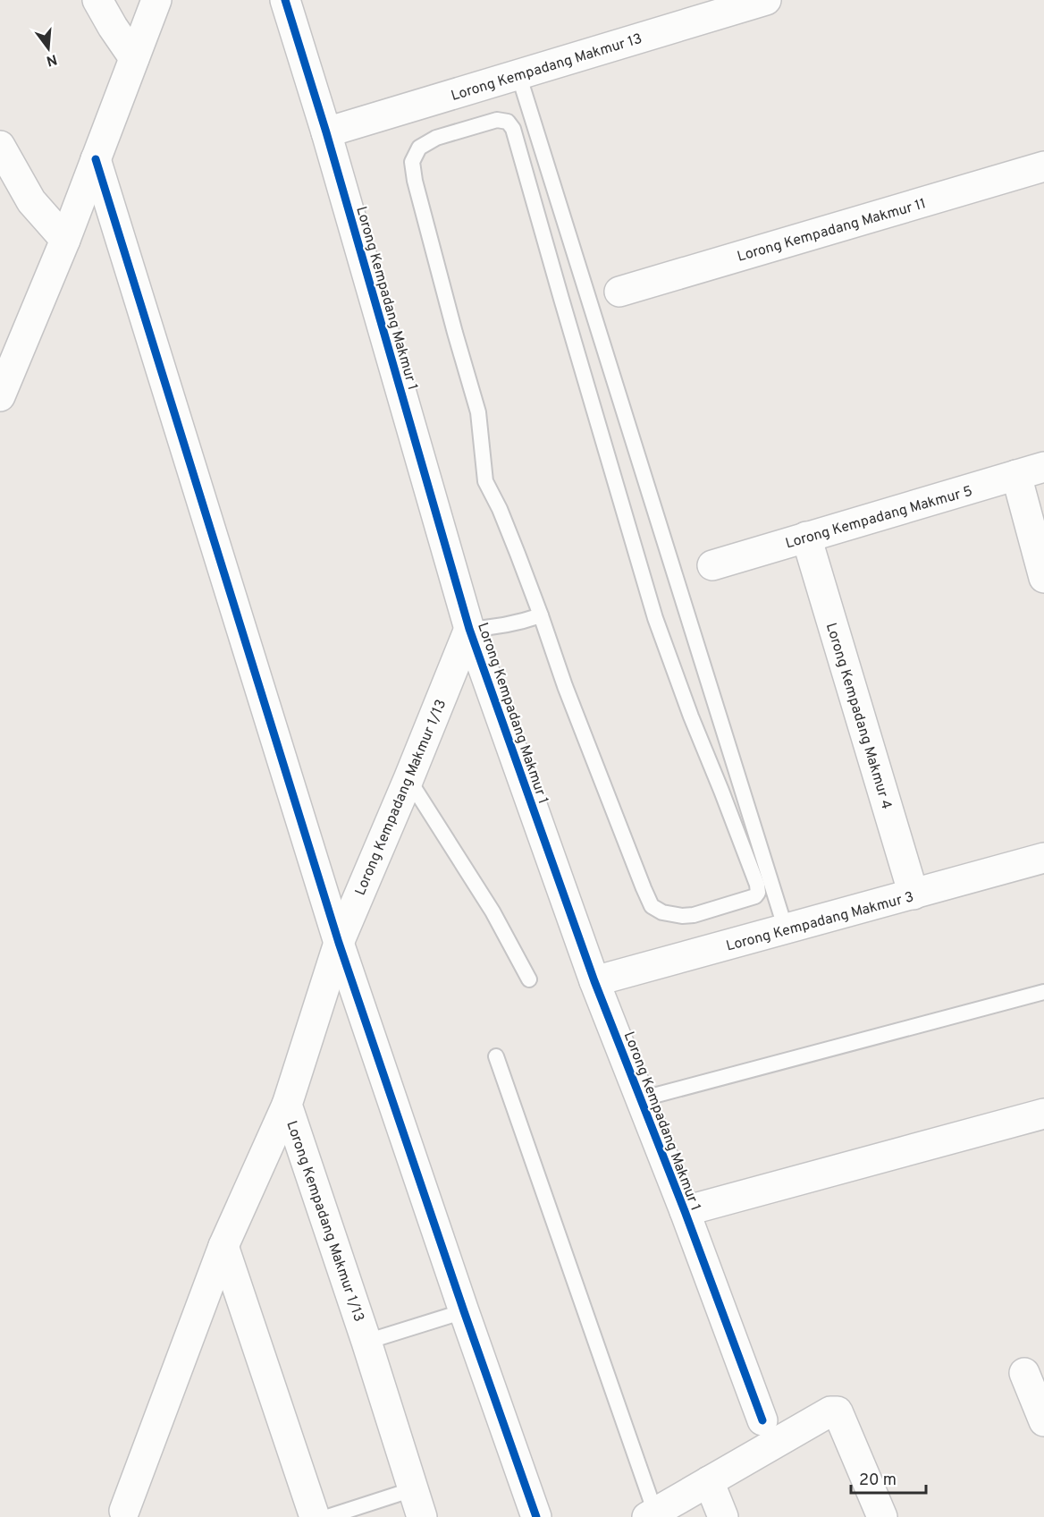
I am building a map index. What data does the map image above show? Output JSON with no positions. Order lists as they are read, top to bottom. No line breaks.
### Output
{"streets":{"street":["Lorong Kempadang Makmur 13","Lorong Kempadang Makmur 11","Lorong Kempadang Makmur 1","Lorong Kempadang Makmur 5","Lorong Kempadang Makmur 4","Lorong Kempadang Makmur 1/13","Lorong Kempadang Makmur 3"]},"crossings":[["Lorong Kempadang Makmur 13","Lorong Kempadang Makmur 1"],["Lorong Kempadang Makmur 1","Lorong Kempadang Makmur 1/13"],["Lorong Kempadang Makmur 1","Lorong Kempadang Makmur 3"],["Lorong Kempadang Makmur 5","Lorong Kempadang Makmur 4"],["Lorong Kempadang Makmur 4","Lorong Kempadang Makmur 3"]],"scale_bar":"20 m","north":"bottom"}
